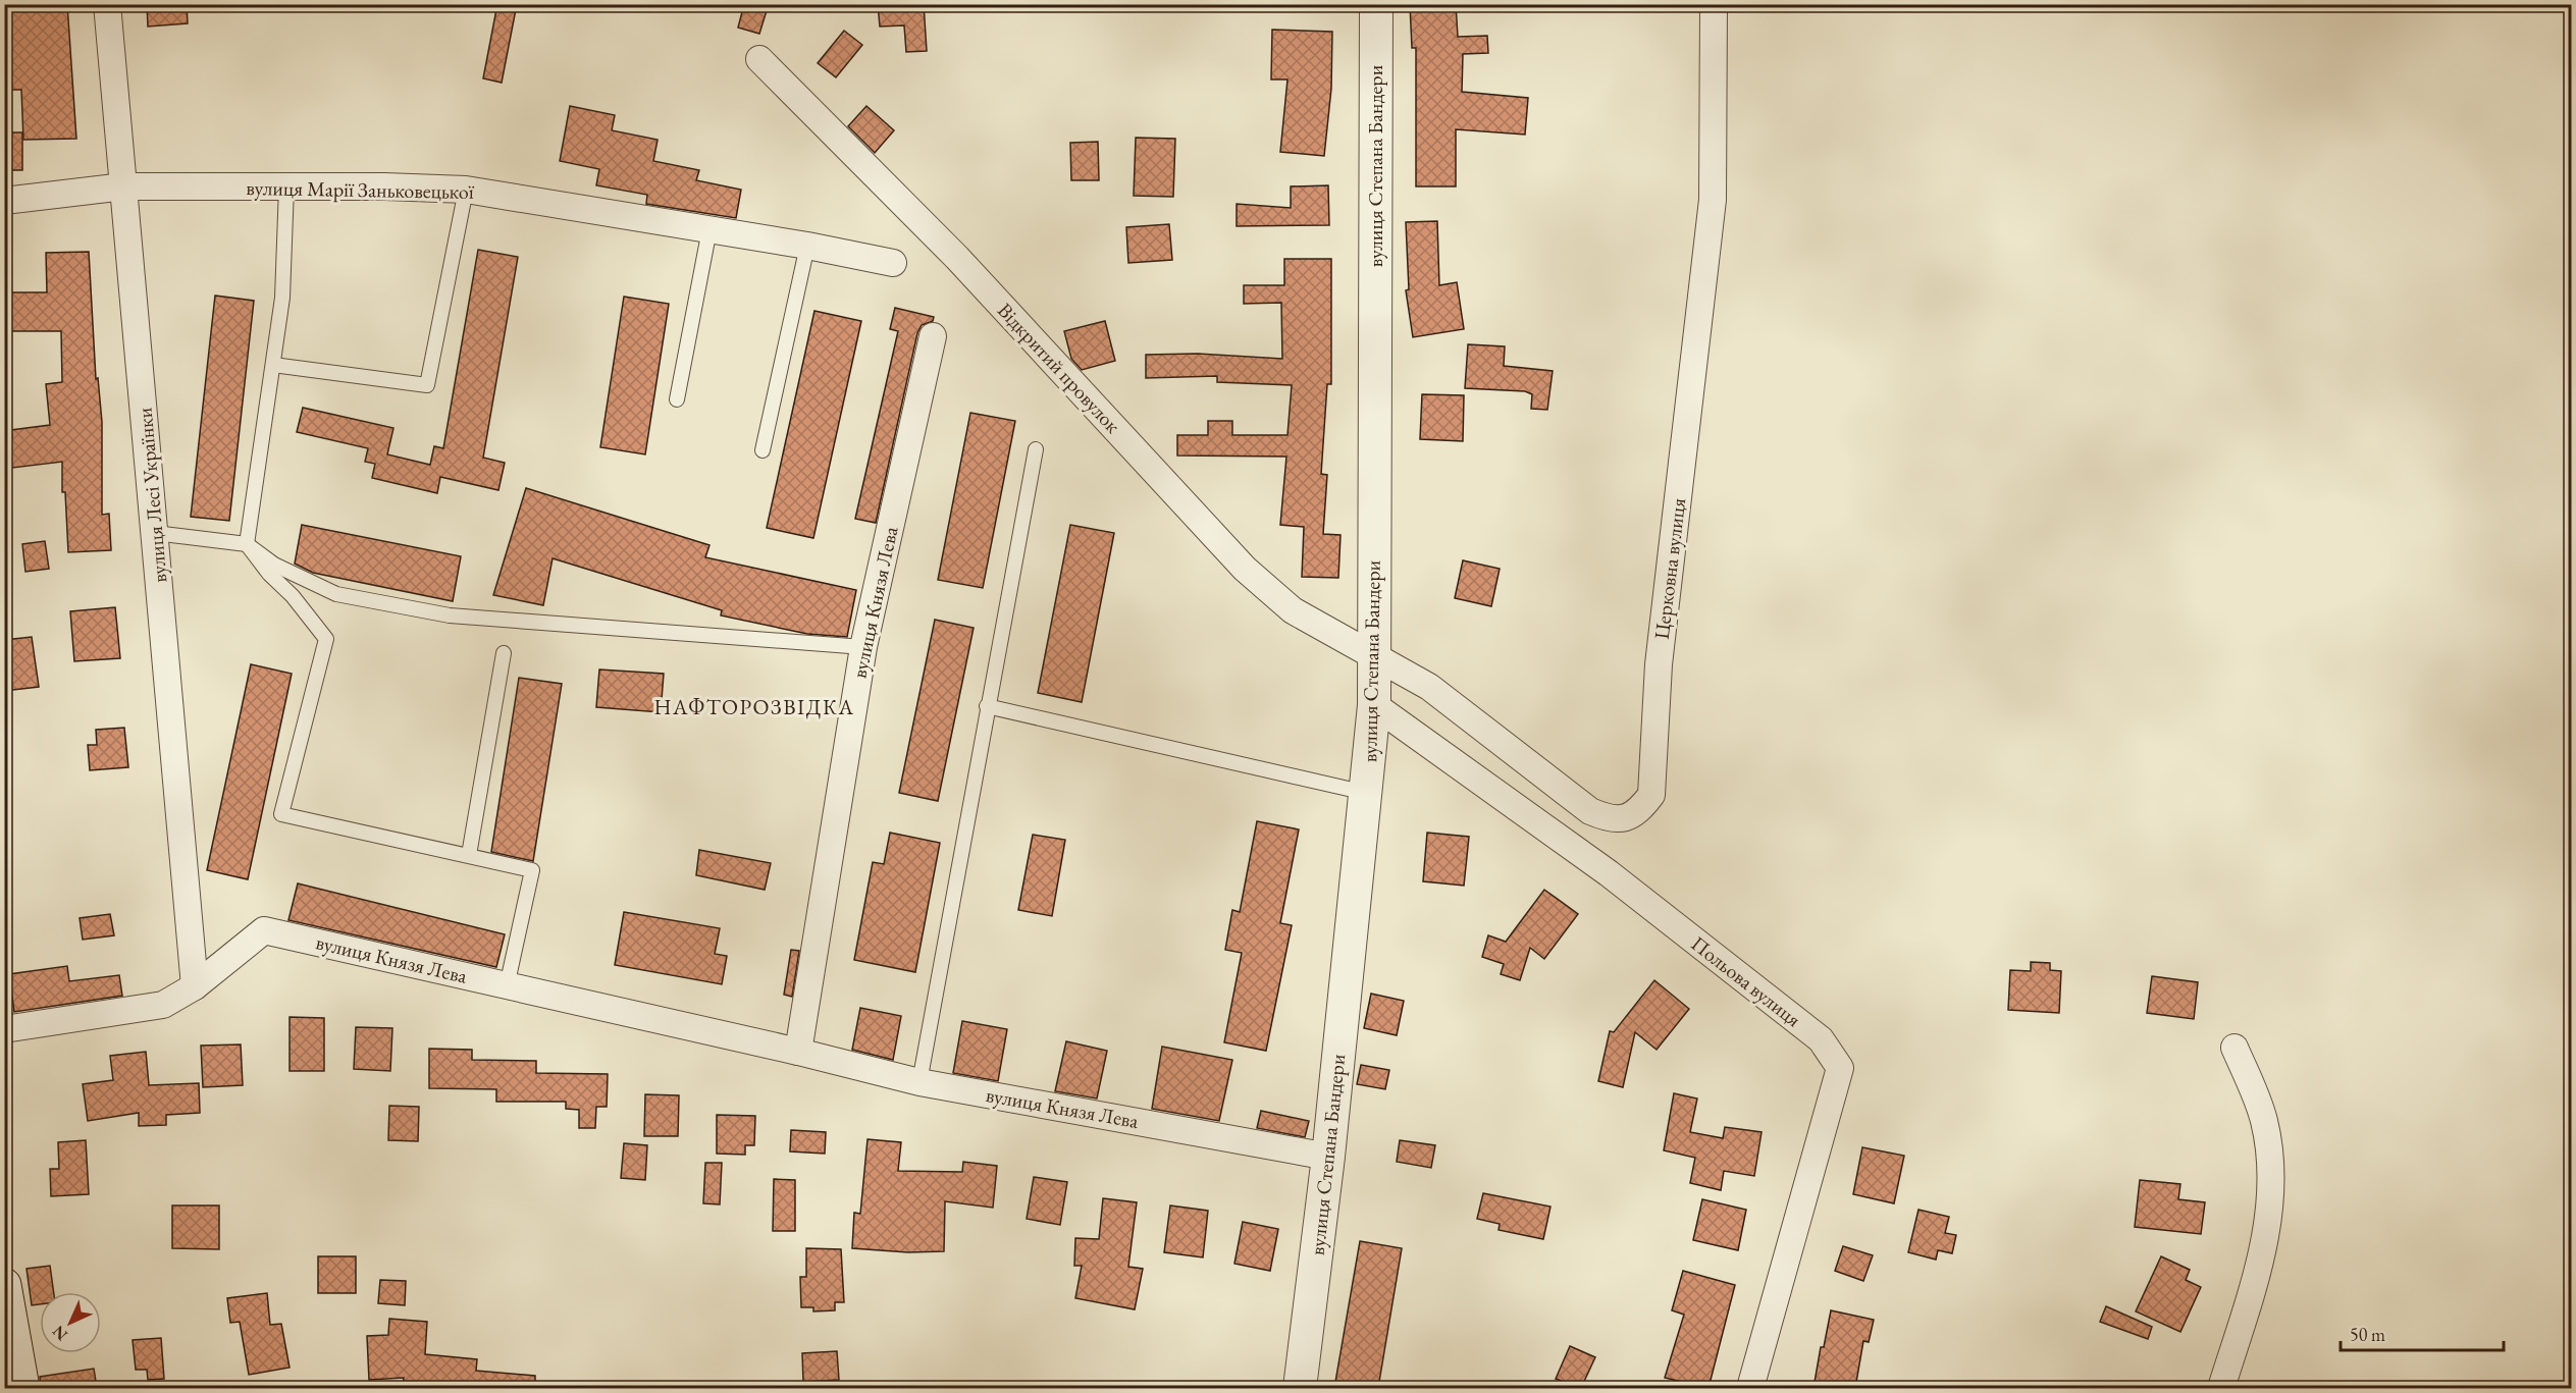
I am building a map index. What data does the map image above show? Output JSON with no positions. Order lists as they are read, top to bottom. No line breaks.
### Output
{"streets":{"street":["вулиця Степана Бандери","вулиця Марії Заньковецької","Відкритий провулок","вулиця Лесі Українки","Церковна вулиця","вулиця Князя Лева","Польова вулиця"]},"crossings":[["вулиця Степана Бандери","Відкритий провулок"],["вулиця Степана Бандери","Церковна вулиця"],["вулиця Степана Бандери","вулиця Князя Лева"],["вулиця Степана Бандери","Польова вулиця"],["вулиця Марії Заньковецької","вулиця Лесі Українки"],["Відкритий провулок","Церковна вулиця"],["вулиця Лесі Українки","вулиця Князя Лева"]],"districts":["НАФТОРОЗВІДКА"],"scale_bar":"50 m","north":"bottom left"}
